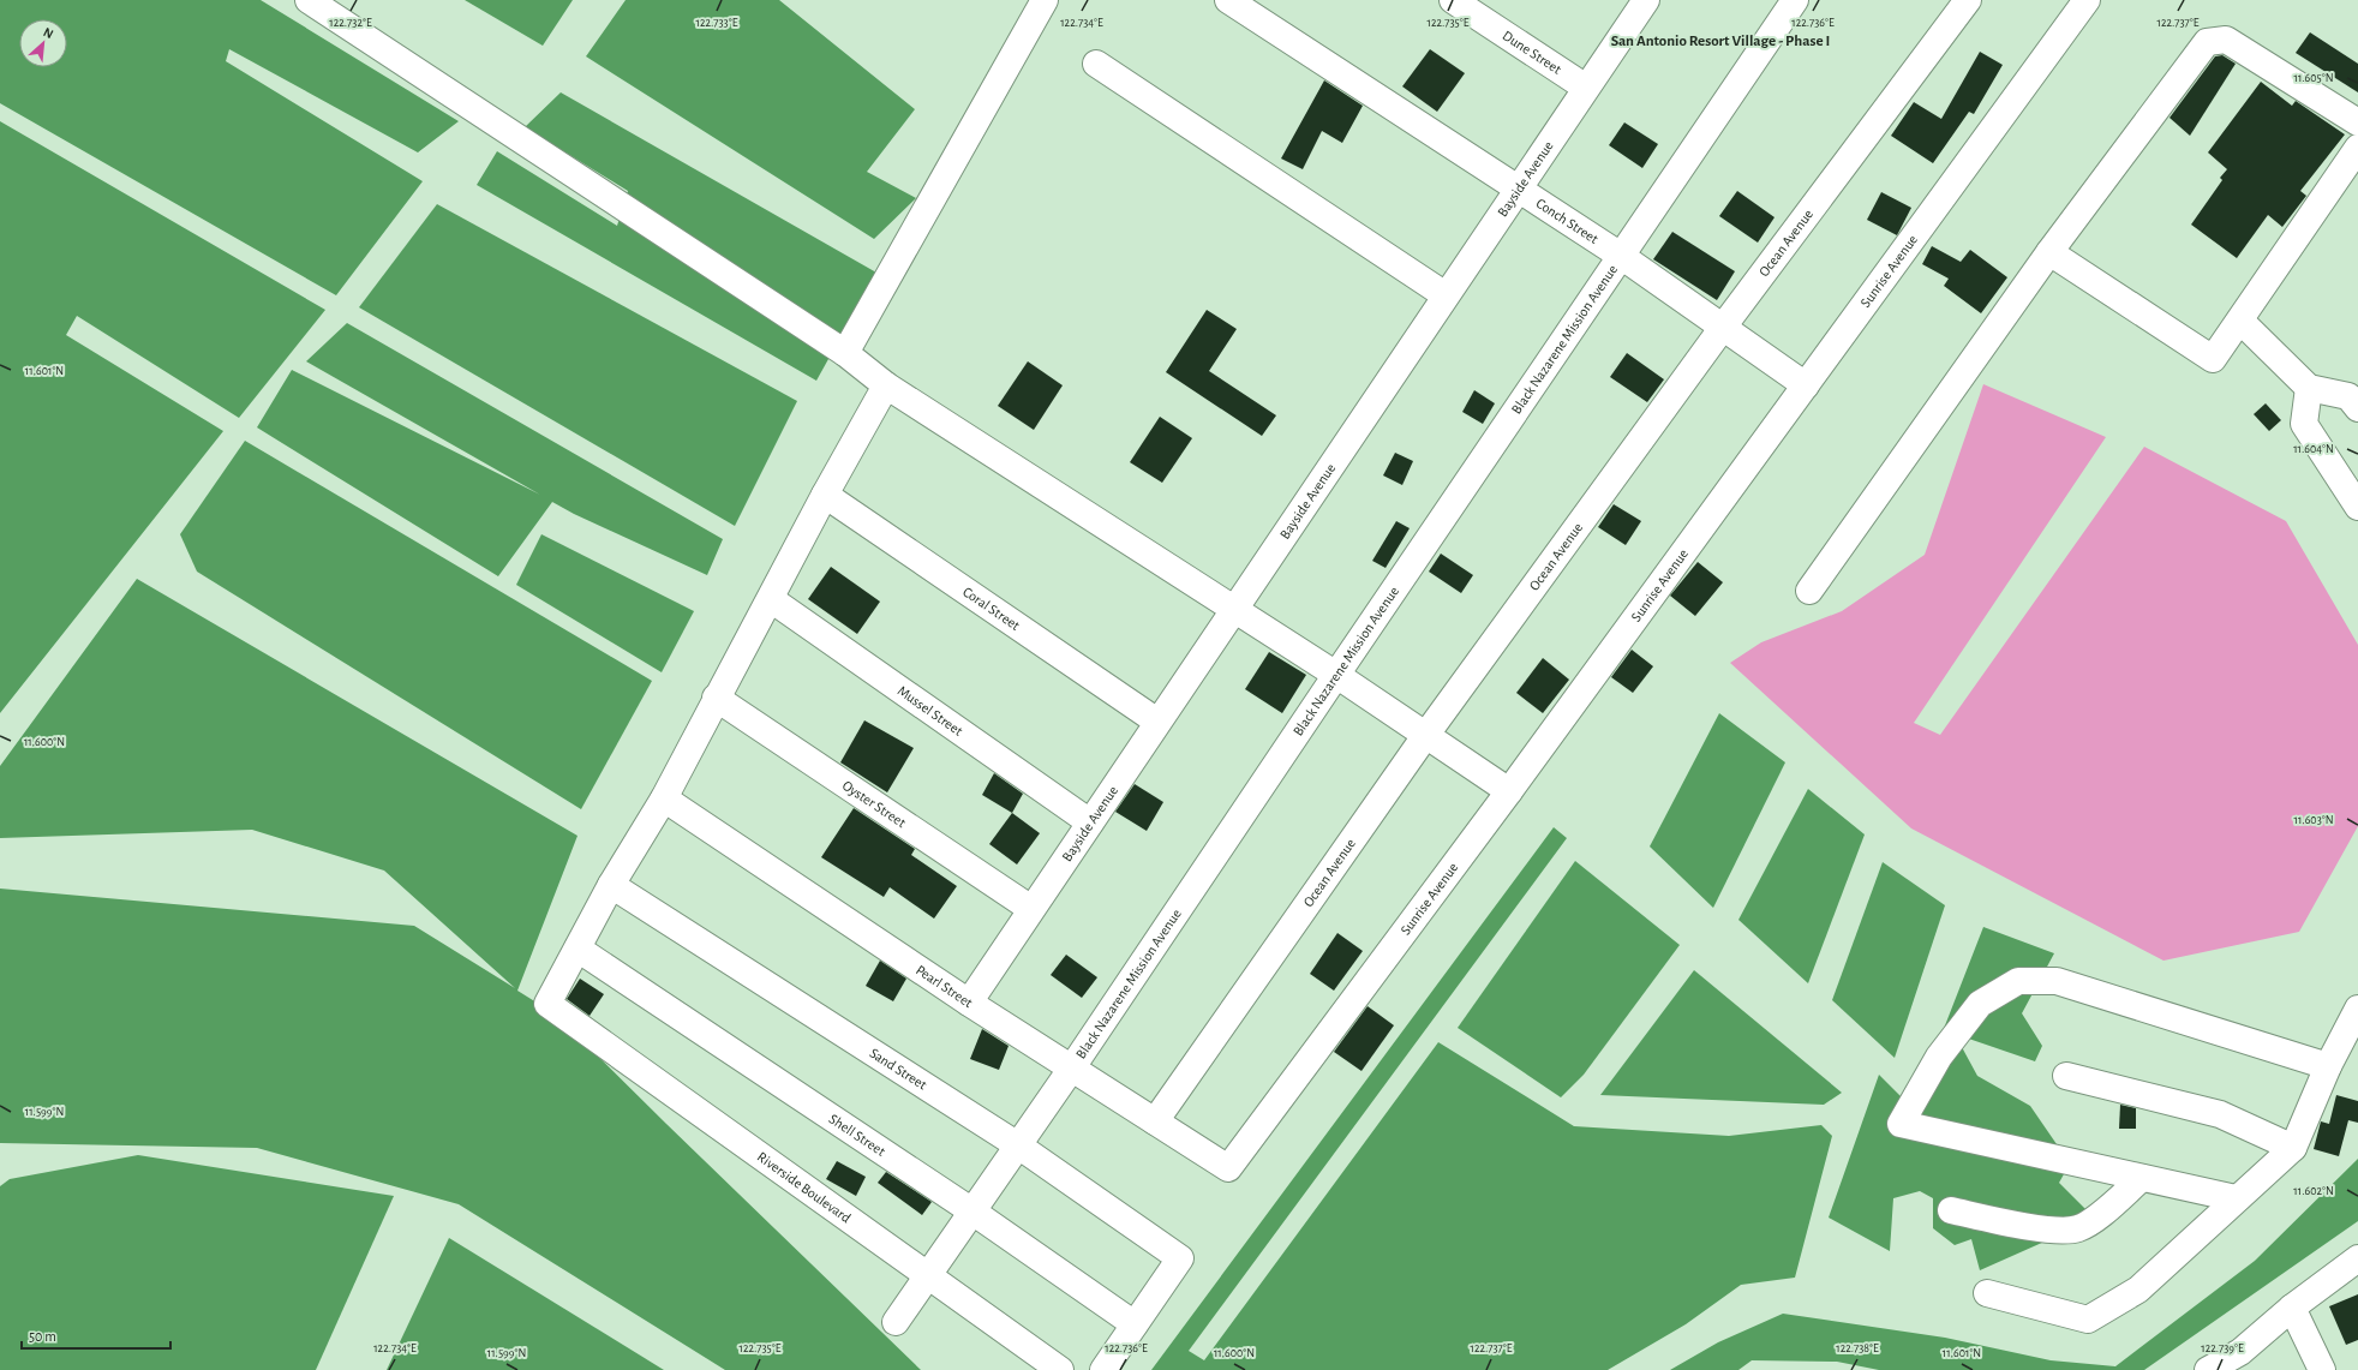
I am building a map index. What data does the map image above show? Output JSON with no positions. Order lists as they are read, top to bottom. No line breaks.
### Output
{"streets":{"street":["Dune Street","Bayside Avenue","Conch Street","Ocean Avenue","Sunrise Avenue","Black Nazarene Mission Avenue","Coral Street","Mussel Street","Oyster Street","Pearl Street","Sand Street","Shell Street","Riverside Boulevard"]},"crossings":[["Dune Street","Bayside Avenue"],["Bayside Avenue","Conch Street"],["Bayside Avenue","Coral Street"],["Bayside Avenue","Mussel Street"],["Bayside Avenue","Oyster Street"],["Bayside Avenue","Pearl Street"],["Conch Street","Ocean Avenue"],["Conch Street","Sunrise Avenue"],["Conch Street","Black Nazarene Mission Avenue"],["Ocean Avenue","Pearl Street"],["Sunrise Avenue","Pearl Street"],["Black Nazarene Mission Avenue","Pearl Street"],["Black Nazarene Mission Avenue","Sand Street"],["Black Nazarene Mission Avenue","Shell Street"],["Black Nazarene Mission Avenue","Riverside Boulevard"],["Sand Street","Shell Street"],["Shell Street","Riverside Boulevard"]],"districts":["San Antonio Resort Village - Phase I"],"scale_bar":"50 m","north":"top right","coordinates":["122.732°E","122.733°E","122.734°E","122.735°E","122.736°E","122.737°E","11.605°N","11.601°N","11.604°N","11.600°N","11.603°N","11.599°N","11.602°N","122.738°E","122.739°E"]}
